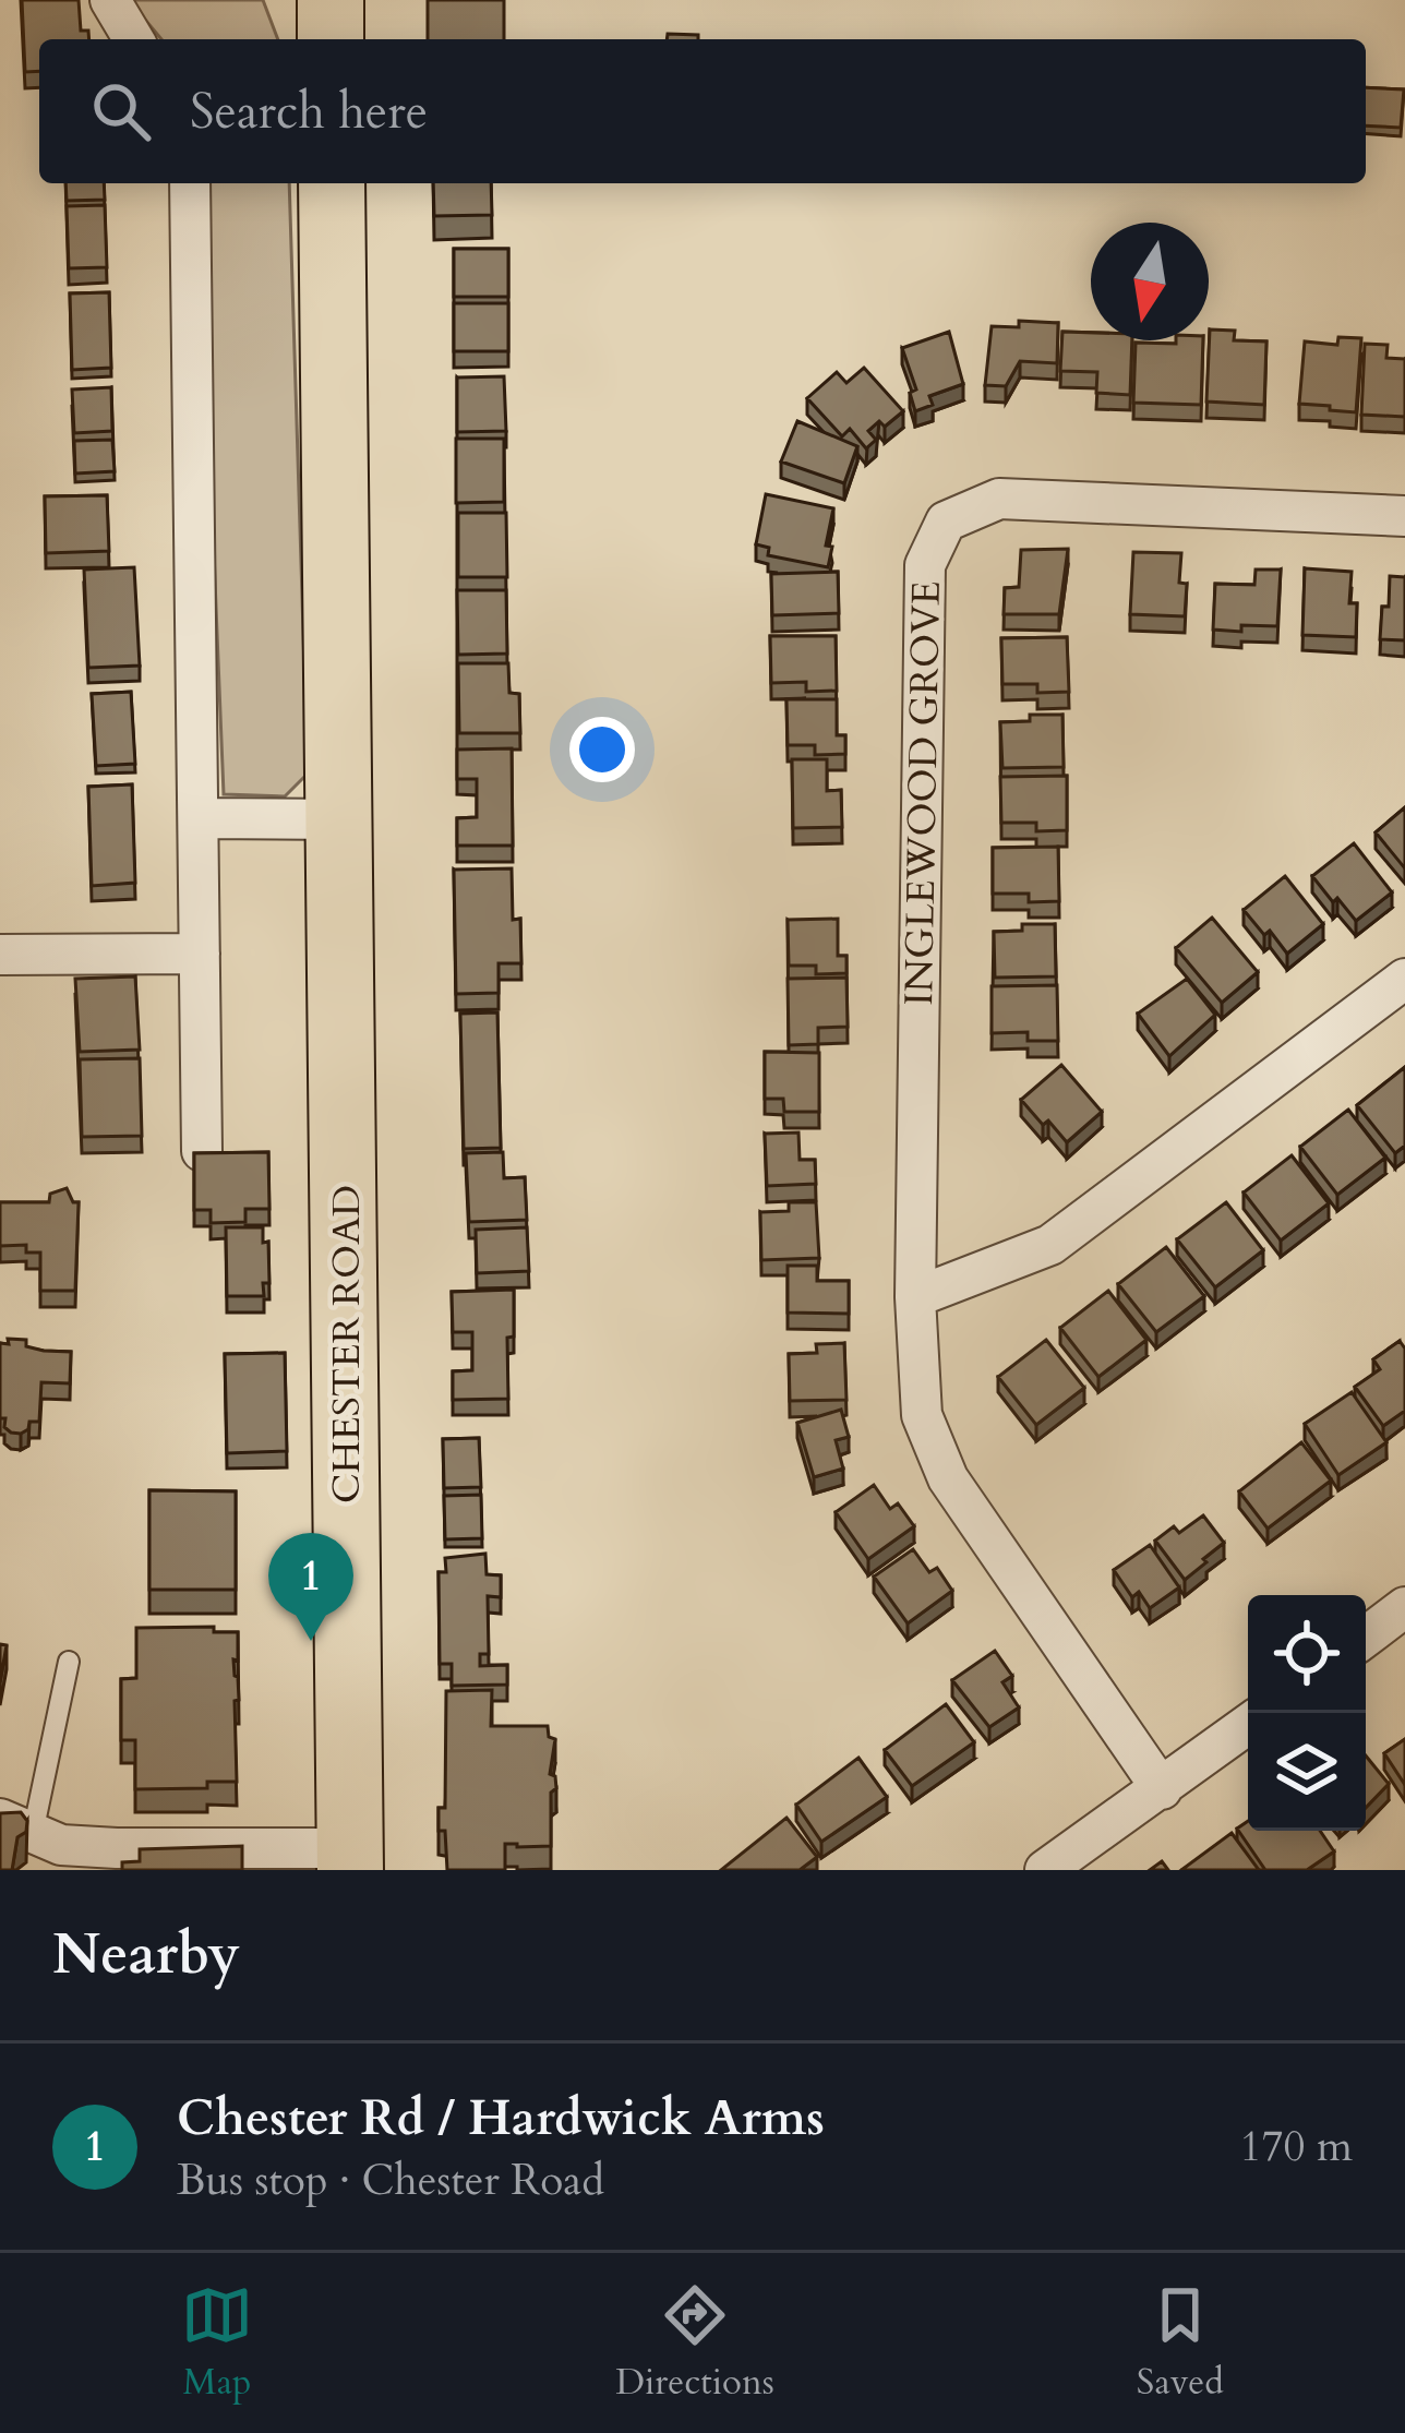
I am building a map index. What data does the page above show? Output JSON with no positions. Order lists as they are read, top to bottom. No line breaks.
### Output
{"streets":{"highway":["CHESTER ROAD"],"street":["INGLEWOOD GROVE"]},"north":"bottom","page":{"search":"Search here","pins":"1","heading":"Nearby","list":[{"mark":"1","name":"Chester Rd / Hardwick Arms","note":"Bus stop · Chester Road","value":"170 m"}],"nav":["Map","Directions","Saved"]}}
